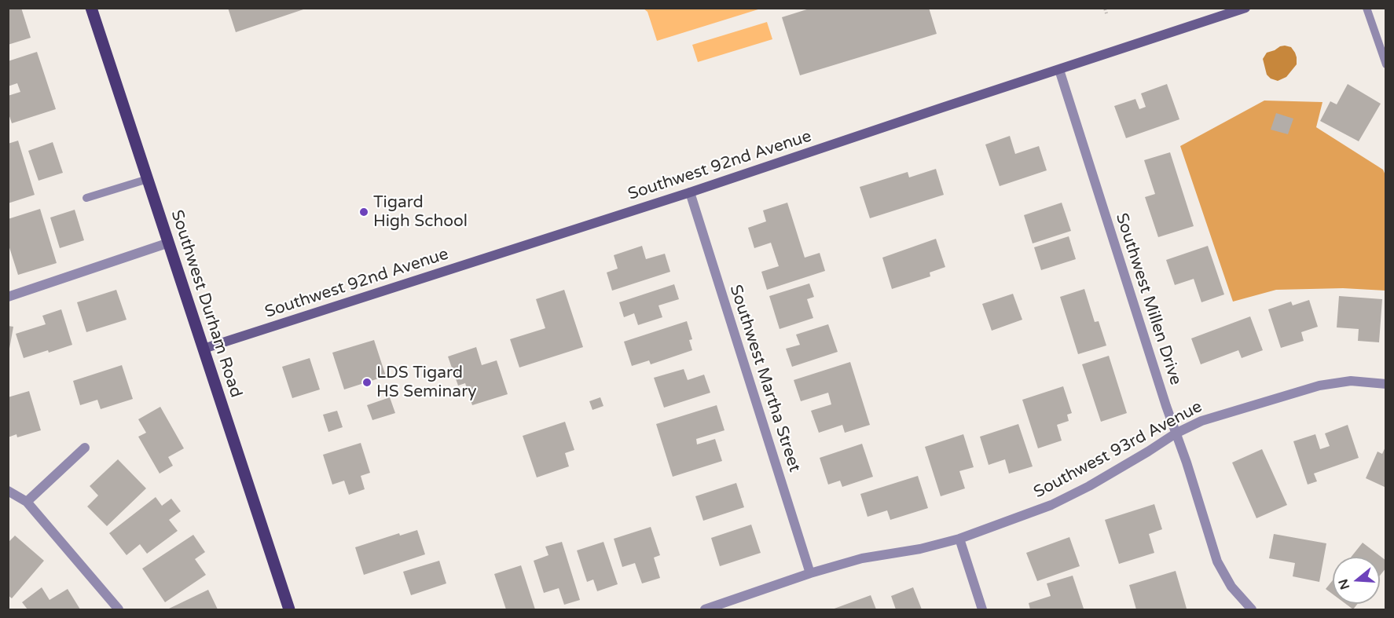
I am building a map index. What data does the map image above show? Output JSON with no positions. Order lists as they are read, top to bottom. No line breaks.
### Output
{"streets":{"main road":["Southwest Durham Road"],"street":["Southwest 92nd Avenue","Southwest Millen Drive","Southwest Martha Street","Southwest 93rd Avenue"]},"crossings":[["Southwest 92nd Avenue","Southwest Millen Drive"],["Southwest 92nd Avenue","Southwest Durham Road"],["Southwest 92nd Avenue","Southwest Martha Street"],["Southwest Millen Drive","Southwest 93rd Avenue"],["Southwest Martha Street","Southwest 93rd Avenue"]],"places":["Tigard High School","LDS Tigard HS Seminary"],"north":"left"}
